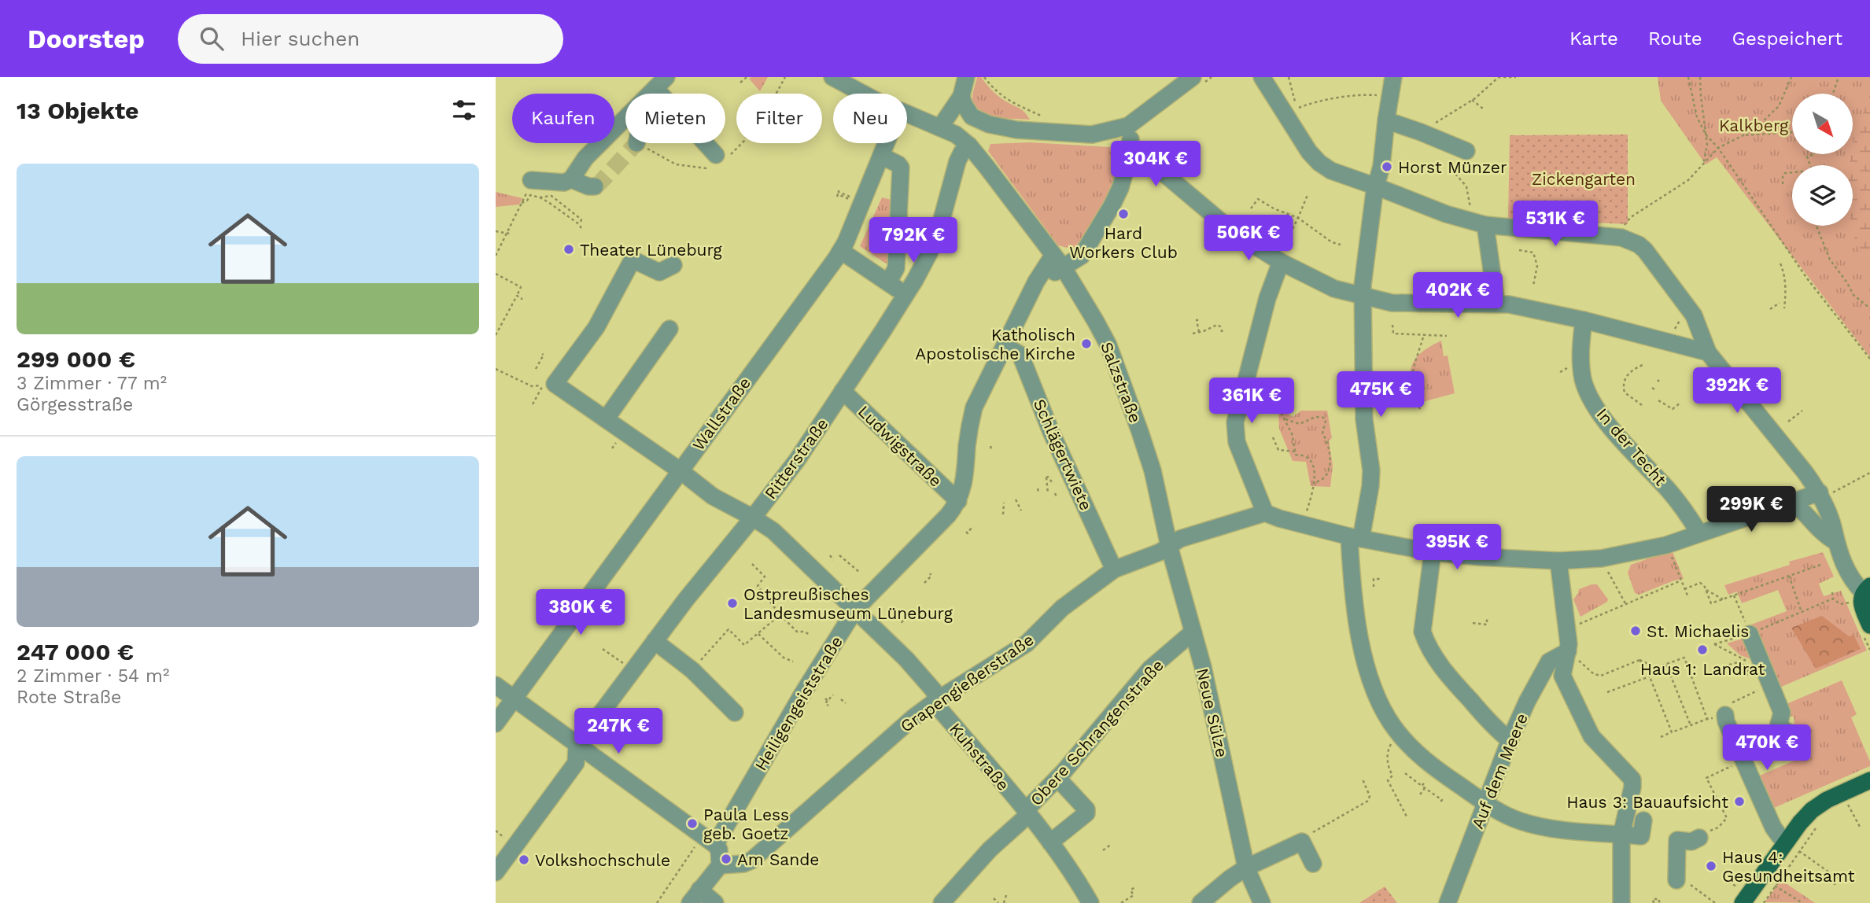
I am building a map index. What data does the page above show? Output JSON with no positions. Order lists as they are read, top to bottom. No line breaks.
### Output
{"streets":{"street":["Salzstraße","Wallstraße","Ludwigstraße","In der Techt","Schlägertwiete","Ritterstraße","Grapengießerstraße","Heiligengeiststraße","Neue Sülze","Obere Schrangenstraße","Kuhstraße","Auf dem Meere"]},"crossings":[["Salzstraße","Ritterstraße"],["Salzstraße","Heiligengeiststraße"],["Salzstraße","Neue Sülze"],["Wallstraße","Kuhstraße"],["Ludwigstraße","Ritterstraße"],["Ludwigstraße","Heiligengeiststraße"],["Schlägertwiete","Grapengießerstraße"],["Schlägertwiete","Heiligengeiststraße"],["Ritterstraße","Kuhstraße"],["Grapengießerstraße","Neue Sülze"],["Grapengießerstraße","Kuhstraße"],["Heiligengeiststraße","Kuhstraße"],["Neue Sülze","Obere Schrangenstraße"],["Obere Schrangenstraße","Kuhstraße"]],"parks":["Kalkberg","Zickengarten"],"places":["Horst Münzer","Hard Workers Club","Theater Lüneburg","Katholisch Apostolische Kirche","Ostpreußisches Landesmuseum Lüneburg","St. Michaelis","Haus 1: Landrat","Haus 3: Bauaufsicht","Paula Less geb. Goetz","Am Sande","Volkshochschule","Haus 4: Gesundheitsamt"],"north":"bottom right","page":{"header":"Doorstep","search":"Hier suchen","nav":["Karte","Route","Gespeichert"],"heading":"13 Objekte","chip":["Kaufen","Mieten","Filter","Neu"],"price":["304K €","531K €","506K €","792K €","402K €","392K €","475K €","361K €","299K €","395K €","380K €","247K €","470K €"],"list":[{"name":"299 000 €","note":"3 Zimmer · 77 m² · Görgesstraße"},{"name":"247 000 €","note":"2 Zimmer · 54 m² · Rote Straße"}]}}
